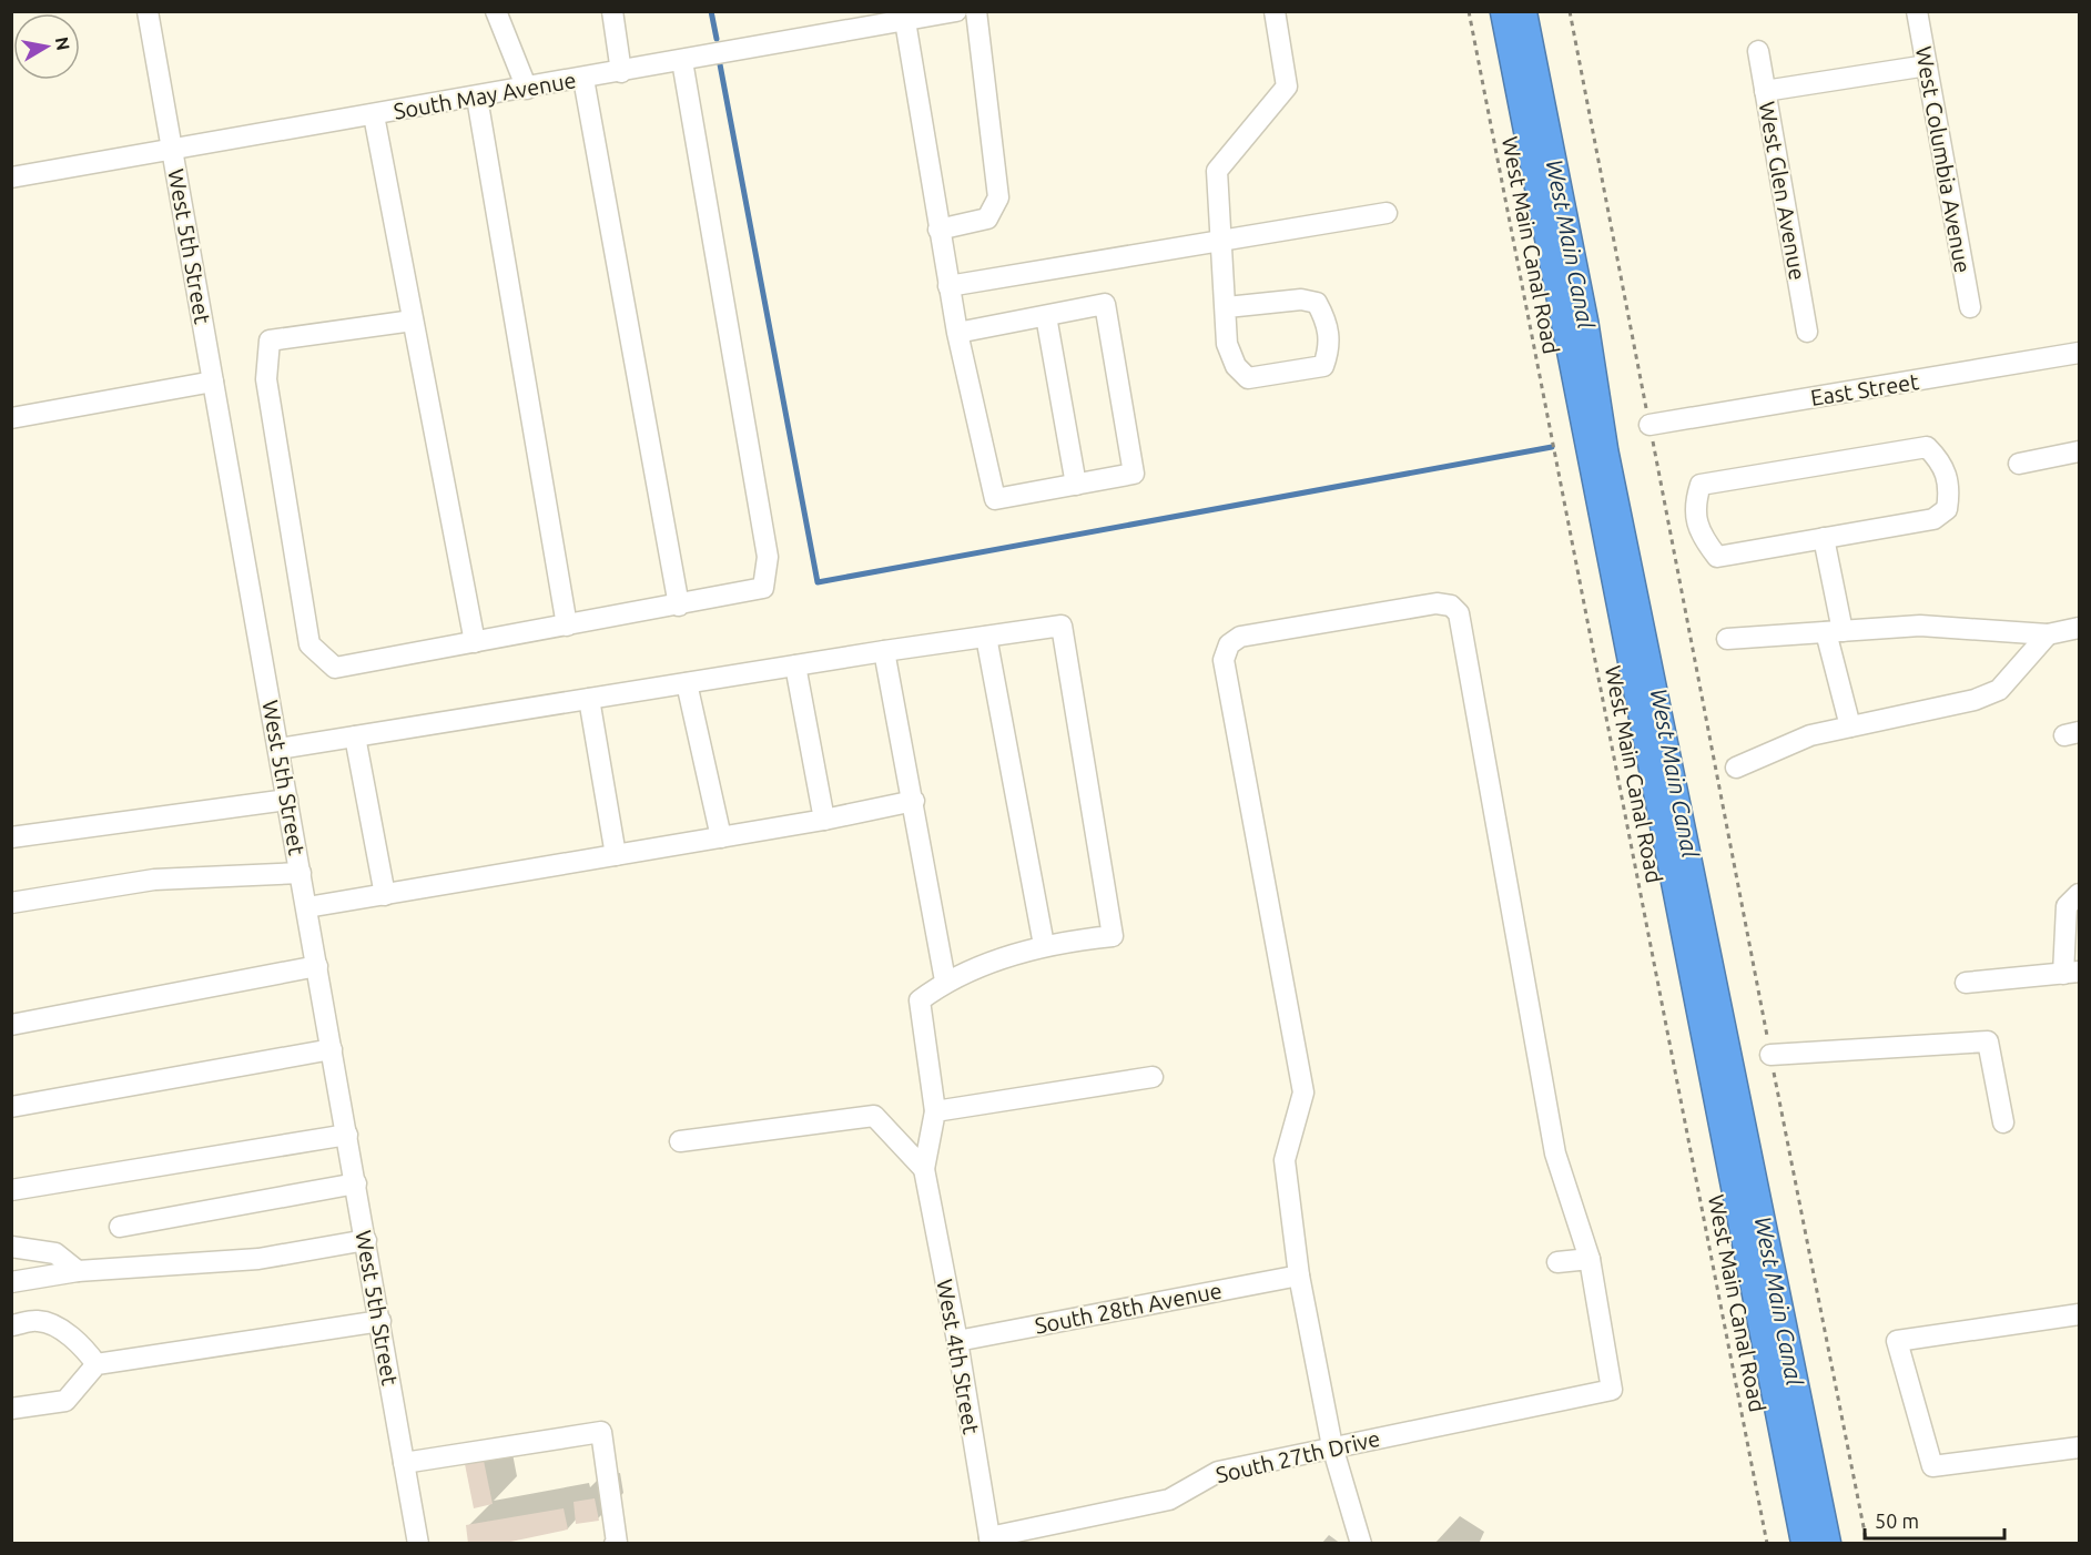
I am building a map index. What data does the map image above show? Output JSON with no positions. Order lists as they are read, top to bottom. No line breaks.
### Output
{"streets":{"street":["South May Avenue","West Columbia Avenue","West Glen Avenue","West 5th Street","East Street","South 28th Avenue","West 4th Street","South 27th Drive"],"path":["West Main Canal Road"]},"crossings":[["South May Avenue","West 5th Street"],["South 28th Avenue","West 4th Street"],["West 4th Street","South 27th Drive"]],"water":["West Main Canal"],"scale_bar":"50 m","north":"right"}
